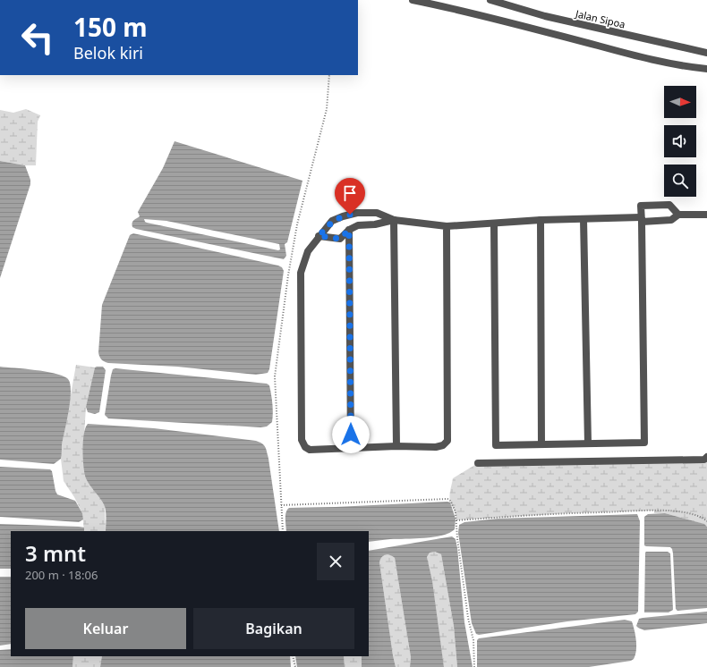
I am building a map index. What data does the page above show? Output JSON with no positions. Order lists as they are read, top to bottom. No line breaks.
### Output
{"streets":{"street":["Jalan Sipoa"]},"north":"right","page":{"turn":["150 m","Belok kiri"],"heading":["3 mnt","200 m · 18:06"],"buttons":["Keluar","Bagikan"]}}
